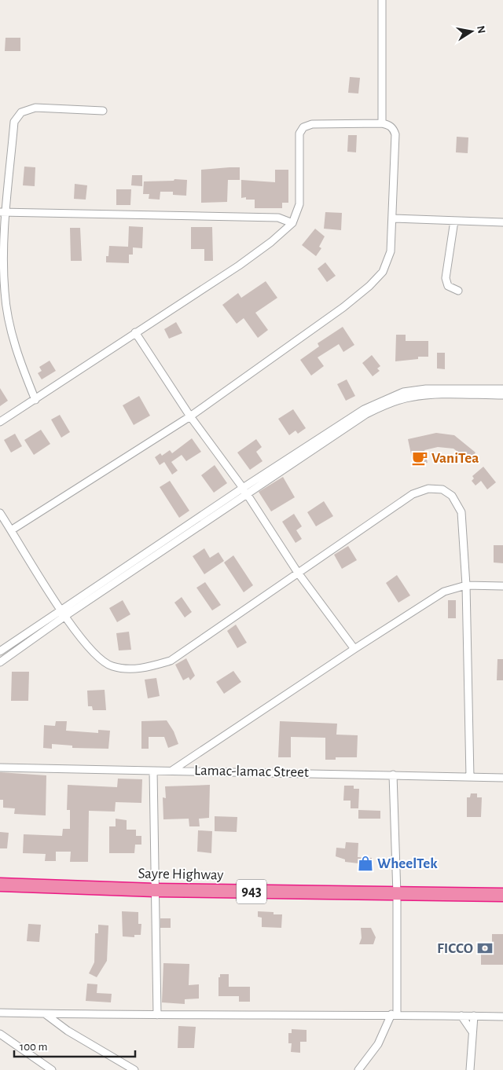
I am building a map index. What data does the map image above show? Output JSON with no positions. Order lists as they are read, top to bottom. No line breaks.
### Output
{"streets":{"highway":["Sayre Highway","943"],"street":["Lamac-lamac Street"]},"places":{"cafe":["VaniTea"],"shop":["WheelTek"],"bank":["FICCO"]},"scale_bar":"100 m","north":"right"}
